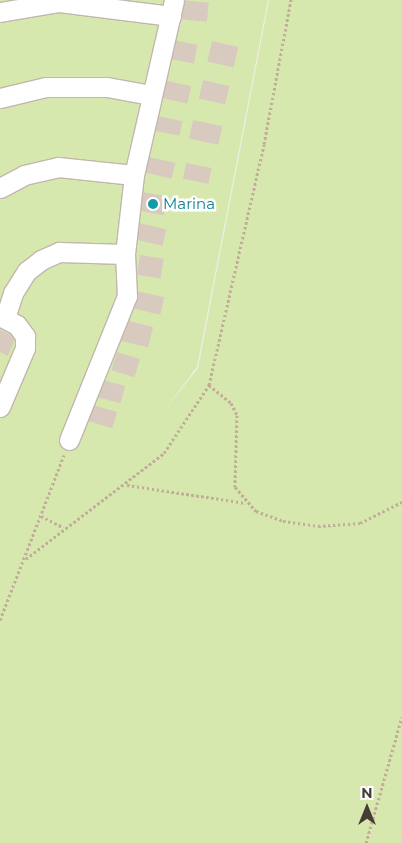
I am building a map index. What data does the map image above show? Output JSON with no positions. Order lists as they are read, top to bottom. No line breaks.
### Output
{"places":["Marina"],"north":"top"}
